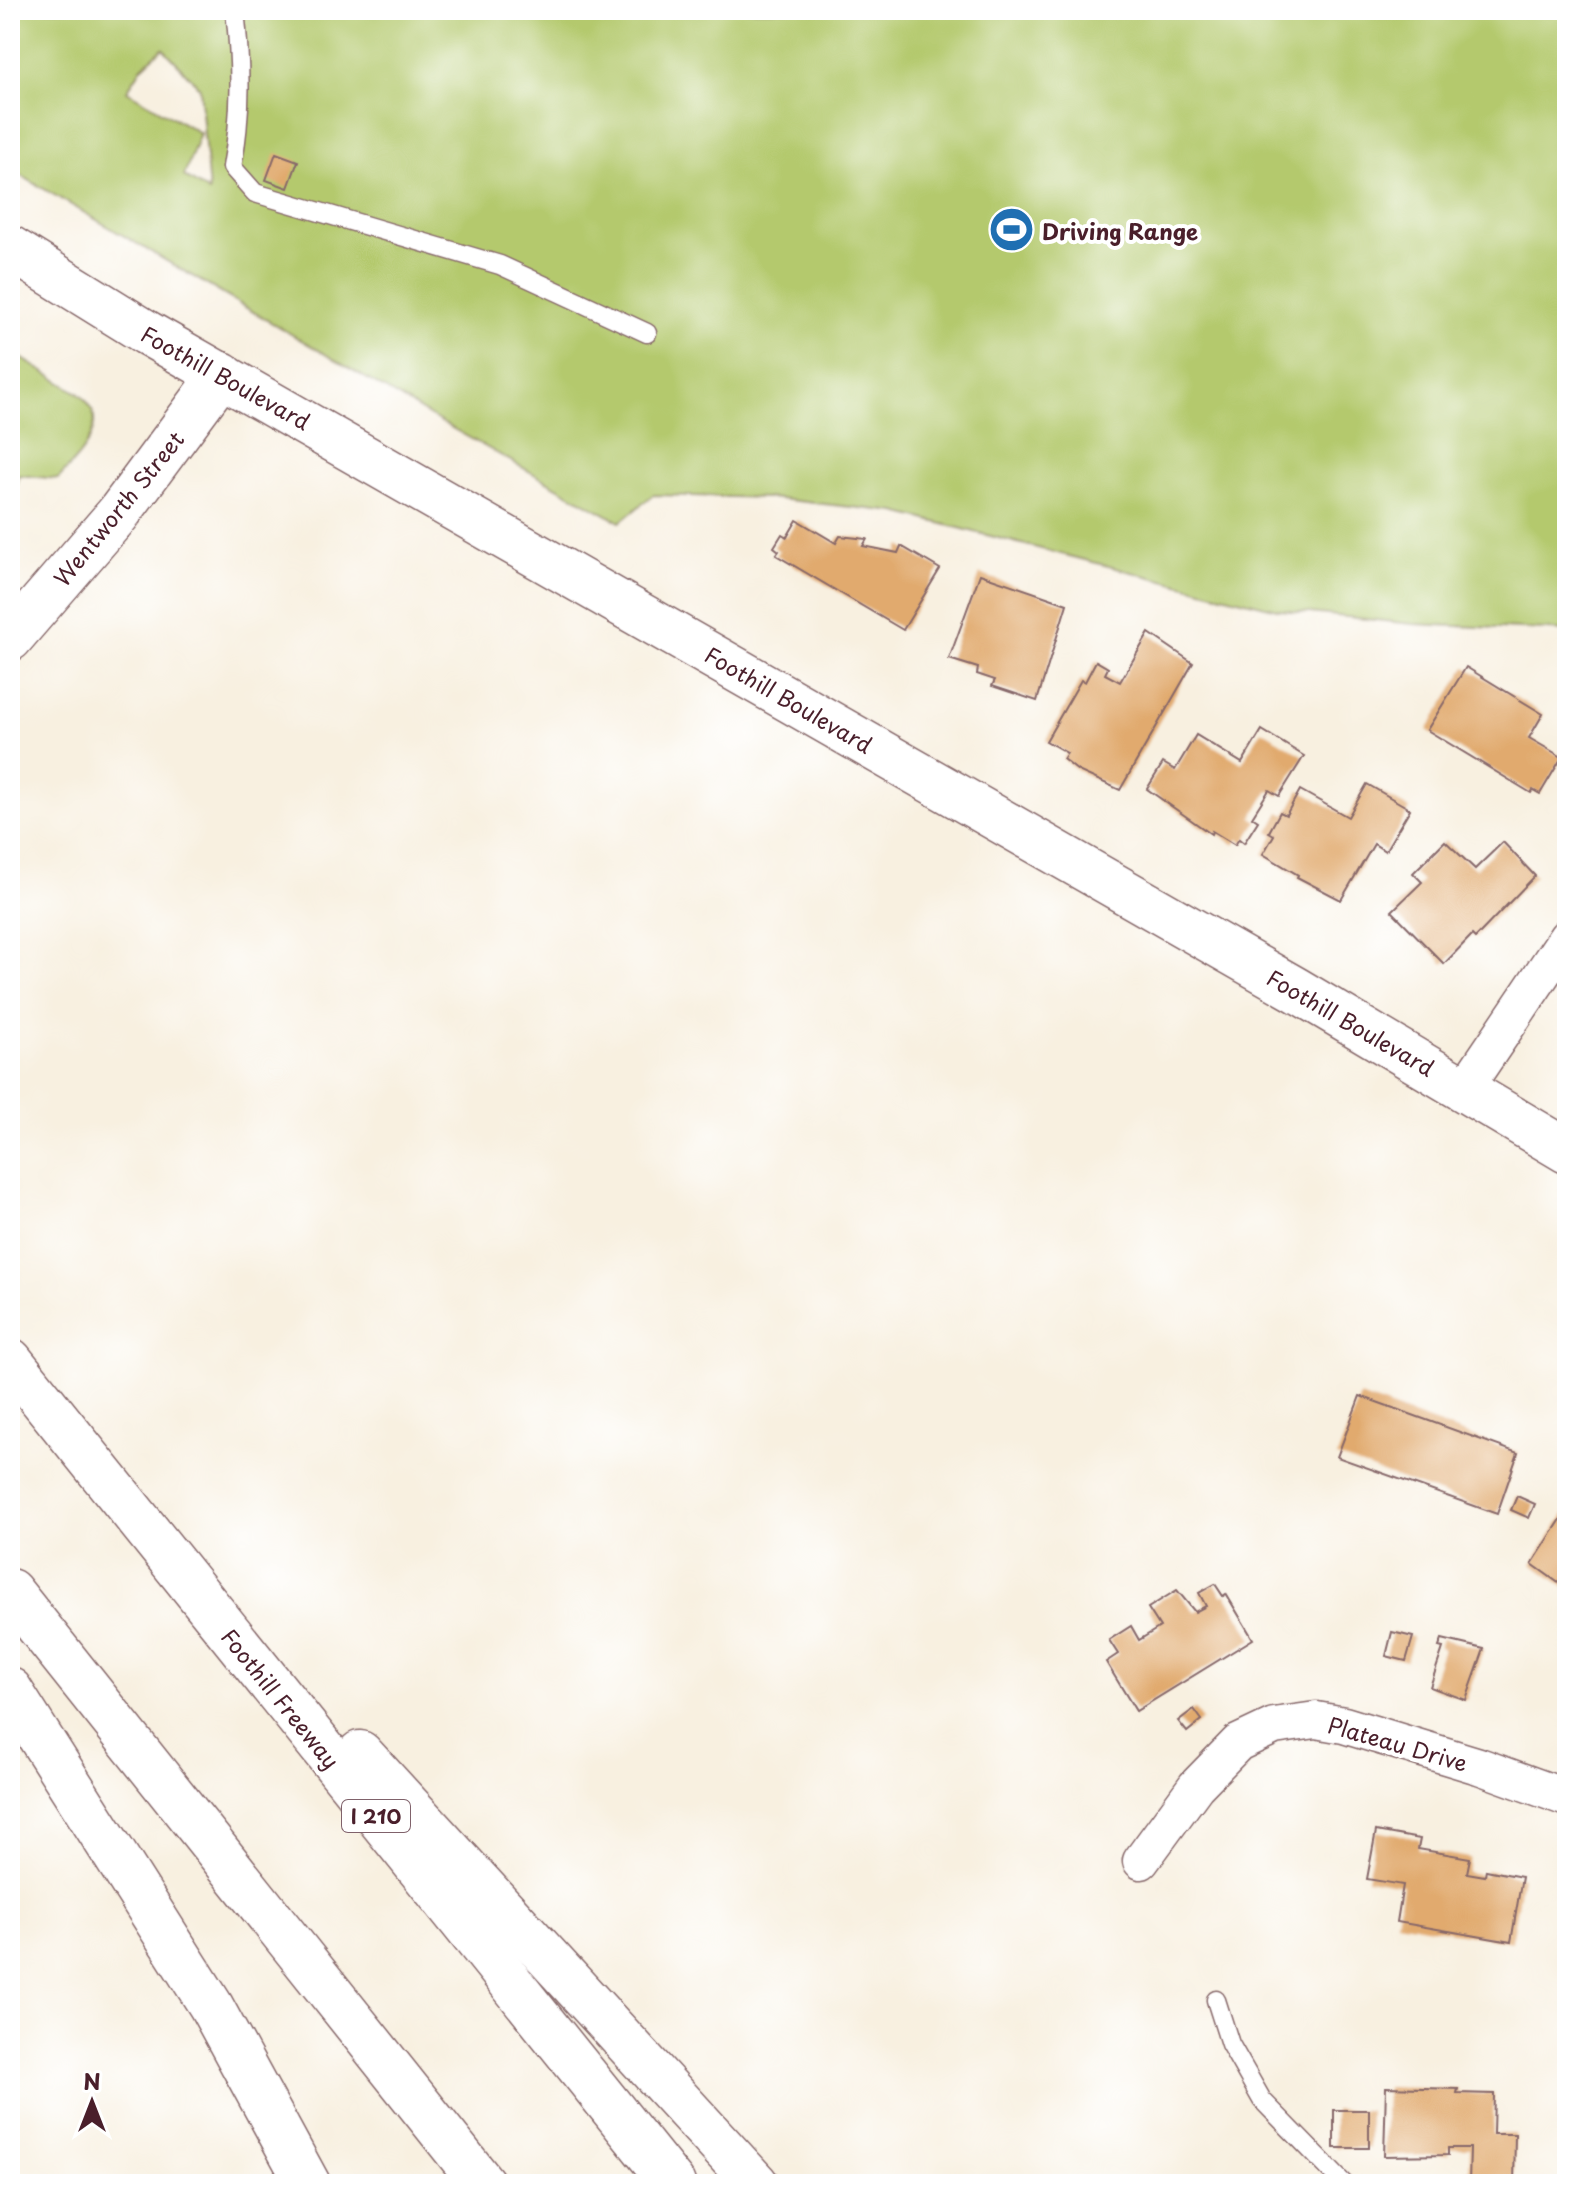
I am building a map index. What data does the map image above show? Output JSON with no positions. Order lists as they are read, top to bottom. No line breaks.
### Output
{"streets":{"main road":["Foothill Boulevard","Wentworth Street","Foothill Freeway","I 210"],"street":["Plateau Drive"]},"crossings":[["Foothill Boulevard","Wentworth Street"]],"places":{"sports":["Driving Range"]},"north":"top"}
